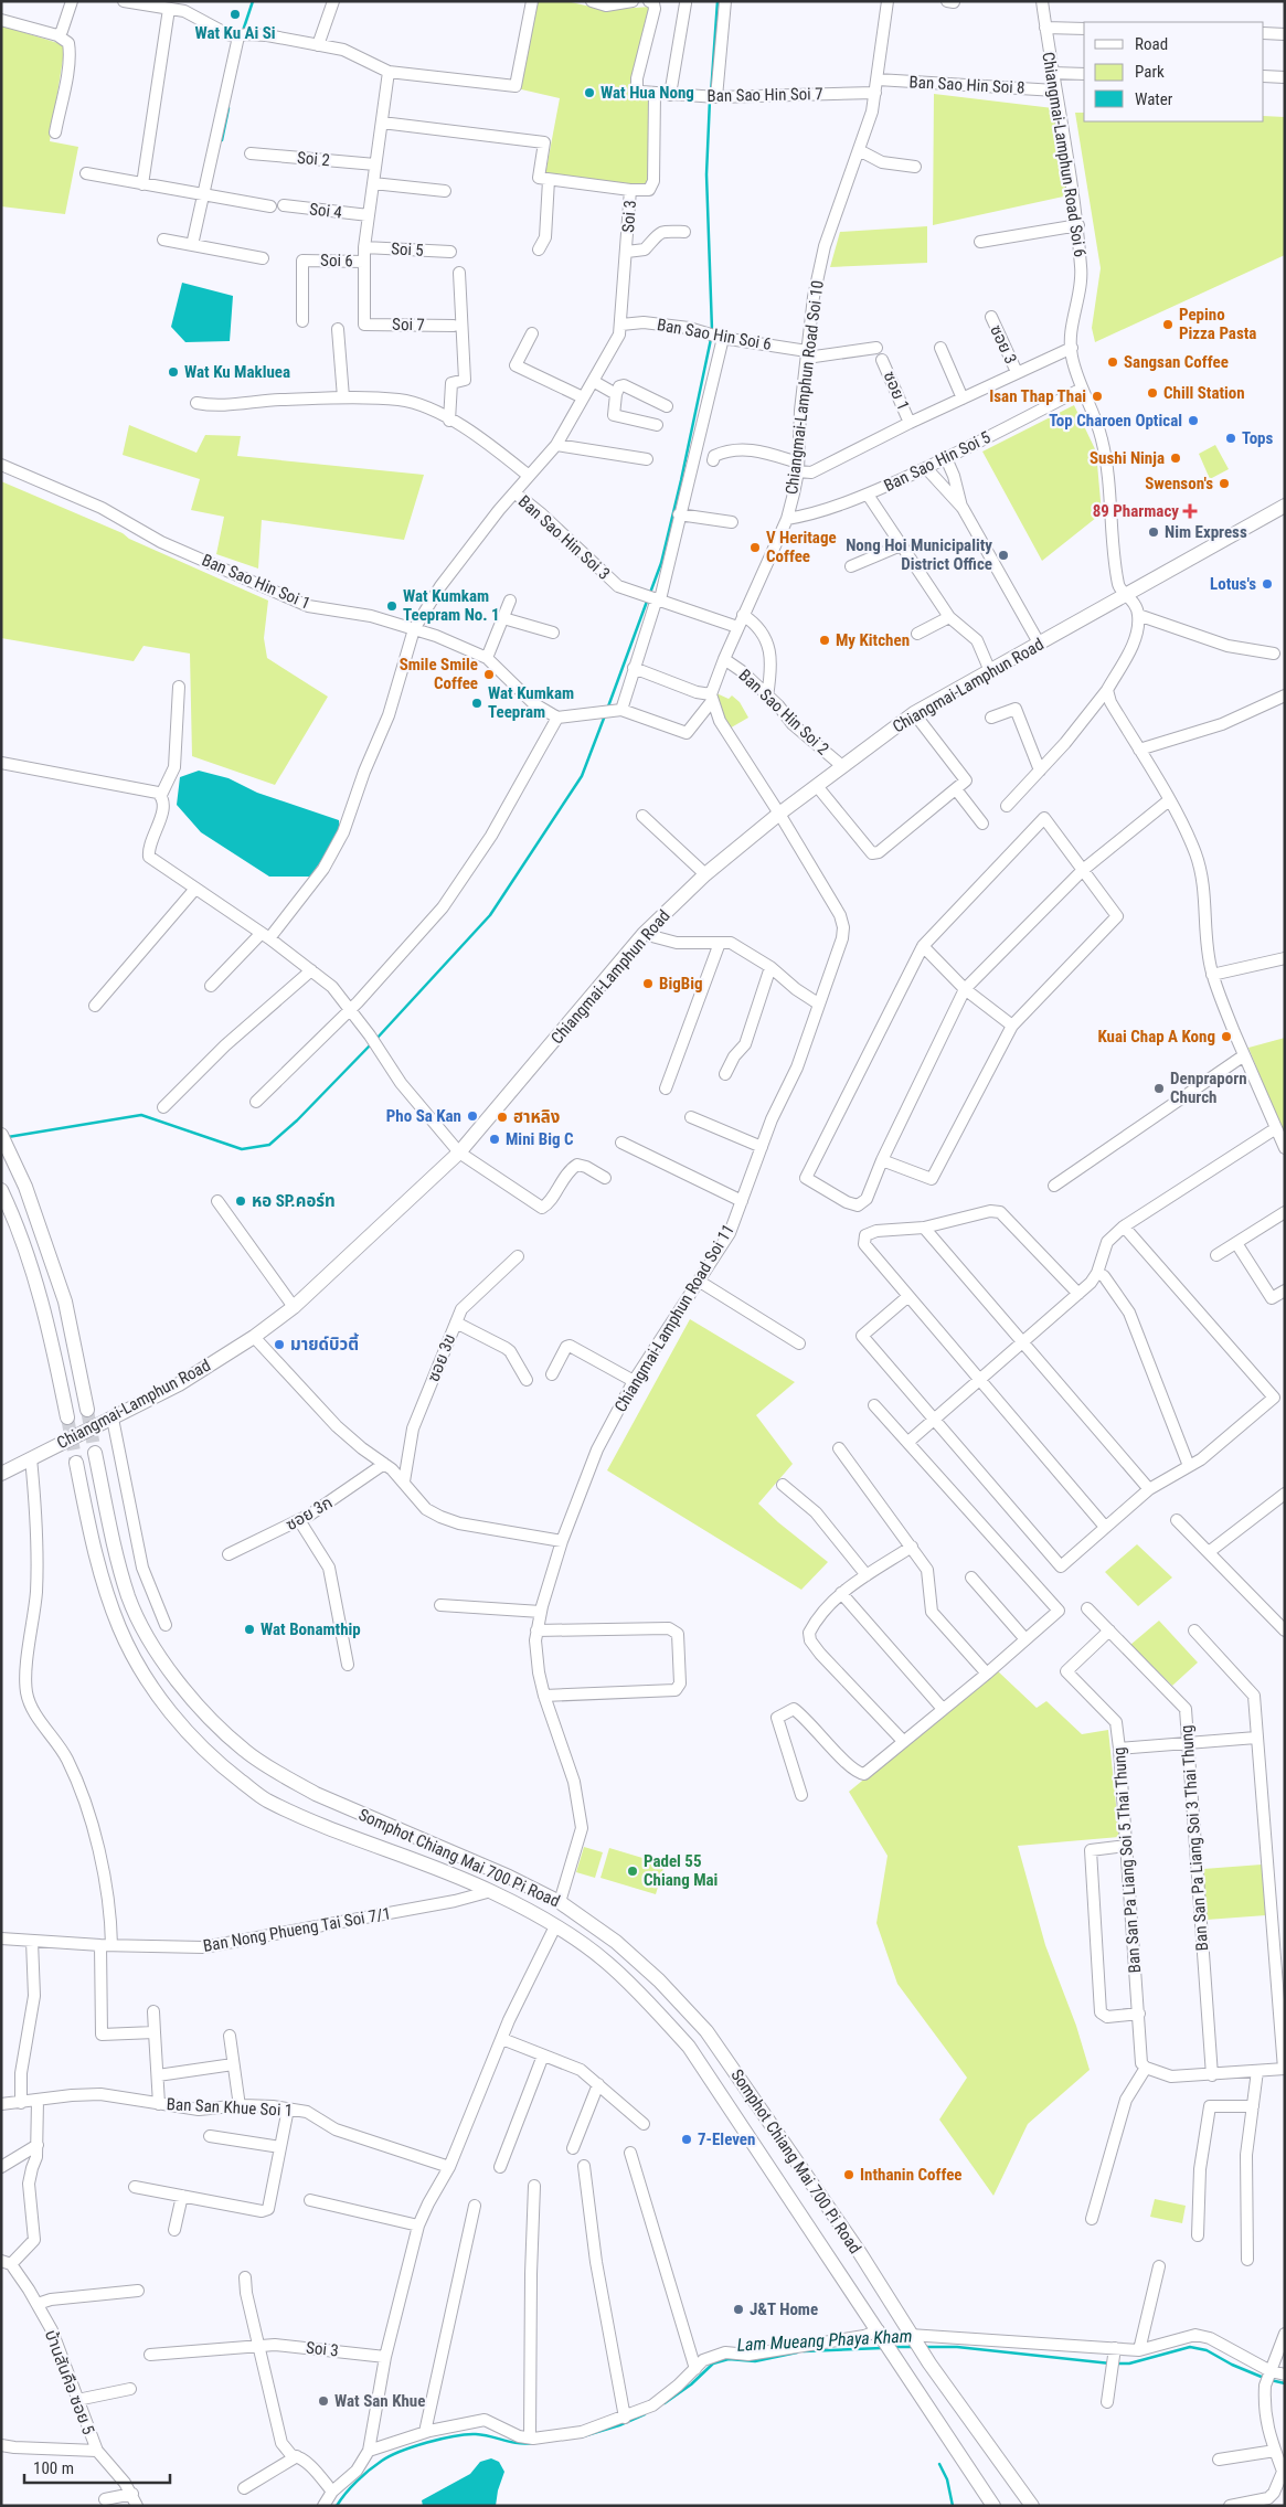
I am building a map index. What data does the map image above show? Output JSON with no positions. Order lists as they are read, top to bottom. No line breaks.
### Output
{"streets":{"main road":["Chiangmai-Lamphun Road","Somphot Chiang Mai 700 Pi Road"],"street":["Ban Sao Hin Soi 8","Ban Sao Hin Soi 7","Chiangmai-Lamphun Road Soi 6","Soi 2","Soi 4","Soi 3","Soi 5","Soi 6","Soi 7","Ban Sao Hin Soi 6","ซอย 3","Chiangmai-Lamphun Road Soi 10","ซอย 1","Ban Sao Hin Soi 5","Ban Sao Hin Soi 3","Ban Sao Hin Soi 1","Ban Sao Hin Soi 2","Chiangmai-Lamphun Road Soi 11","ซอย 3ข","ซอย 3ก","Ban San Pa Liang Soi 3 Thai Thung","Ban San Pa Liang Soi 5 Thai Thung","Ban Nong Phueng Tai Soi 7/1","Ban San Khue Soi 1","บ้านสันคือ ซอย 5"]},"crossings":[["Ban Sao Hin Soi 8","Chiangmai-Lamphun Road Soi 6"],["Ban Sao Hin Soi 8","Chiangmai-Lamphun Road Soi 10"],["Ban Sao Hin Soi 7","Soi 3"],["Ban Sao Hin Soi 7","Chiangmai-Lamphun Road Soi 10"],["Chiangmai-Lamphun Road Soi 6","Ban Sao Hin Soi 5"],["Chiangmai-Lamphun Road Soi 6","Chiangmai-Lamphun Road"],["Soi 3","Ban Sao Hin Soi 6"],["Soi 3","Ban Sao Hin Soi 3"],["Soi 3","Ban Sao Hin Soi 1"],["Soi 6","Soi 7"],["Ban Sao Hin Soi 6","Chiangmai-Lamphun Road Soi 10"],["Chiangmai-Lamphun Road Soi 10","Ban Sao Hin Soi 5"],["Chiangmai-Lamphun Road Soi 10","Ban Sao Hin Soi 3"],["Chiangmai-Lamphun Road Soi 10","Ban Sao Hin Soi 2"],["Chiangmai-Lamphun Road","Ban Sao Hin Soi 2"],["Chiangmai-Lamphun Road","Chiangmai-Lamphun Road Soi 11"],["Chiangmai-Lamphun Road Soi 11","Somphot Chiang Mai 700 Pi Road"],["Ban San Pa Liang Soi 3 Thai Thung","Ban San Pa Liang Soi 5 Thai Thung"],["Somphot Chiang Mai 700 Pi Road","Ban Nong Phueng Tai Soi 7/1"]],"water":["Lam Mueang Phaya Kham"],"places":{"other":["Wat Ku Ai Si","Wat Hua Nong","Pepino Pizza Pasta","Sangsan Coffee","Wat Ku Makluea","Chill Station","Isan Thap Thai","Top Charoen Optical","Tops","Sushi Ninja","Swenson's","Nim Express","V Heritage Coffee","Nong Hoi Municipality District Office","Lotus's","Wat Kumkam Teepram No. 1","My Kitchen","Smile Smile Coffee","Wat Kumkam Teepram","BigBig","Kuai Chap A Kong","Denpraporn Church","Pho Sa Kan","ฮาหลิง","Mini Big C","หอ SP.คอร์ท","มายด์บิวตี้","Wat Bonamthip","Padel 55 Chiang Mai","7-Eleven","Inthanin Coffee","J&T Home","Wat San Khue"],"health":["89 Pharmacy"]},"legend":["Road","Park","Water"],"scale_bar":"100 m"}
